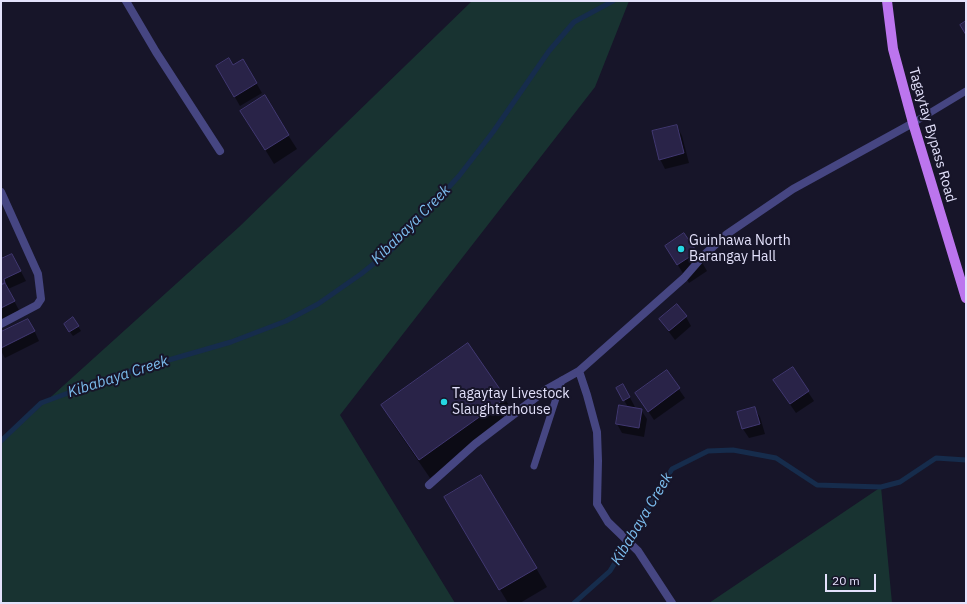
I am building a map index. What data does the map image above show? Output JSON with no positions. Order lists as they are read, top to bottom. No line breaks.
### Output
{"streets":{"main road":["Tagaytay Bypass Road"]},"water":["Kibabaya Creek"],"places":["Guinhawa North Barangay Hall","Tagaytay Livestock Slaughterhouse"],"scale_bar":"20 m"}
